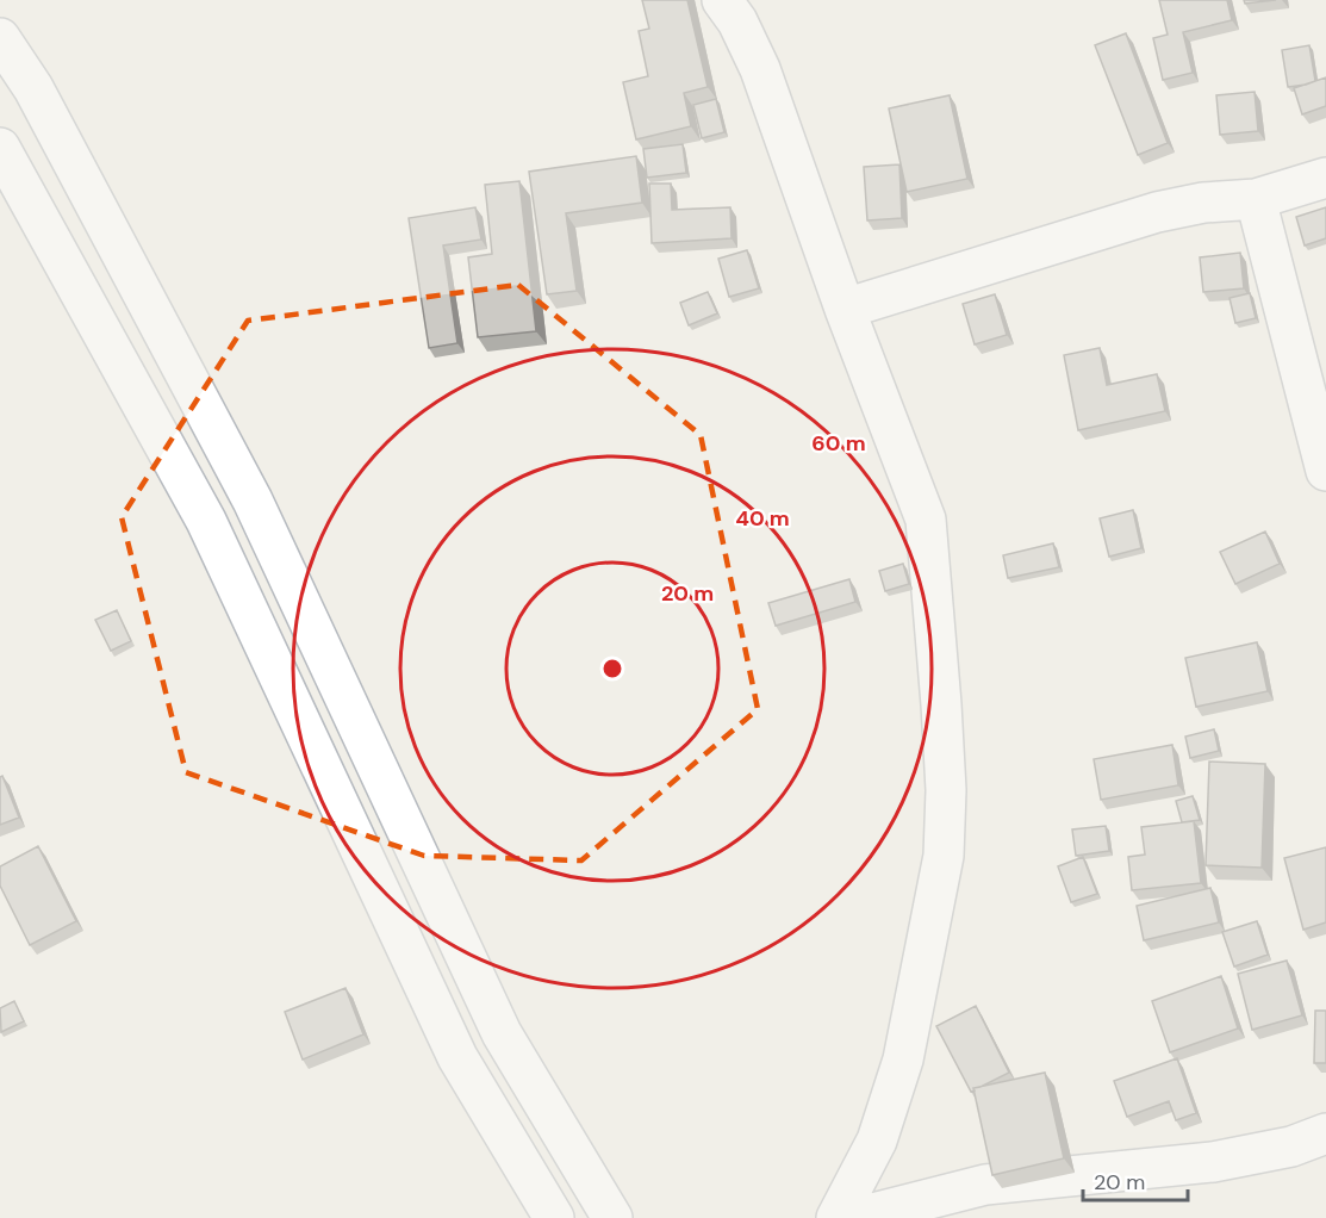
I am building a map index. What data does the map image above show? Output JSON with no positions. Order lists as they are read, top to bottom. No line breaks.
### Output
{"scale_bar":"20 m","rings":["60 m","40 m","20 m"]}
